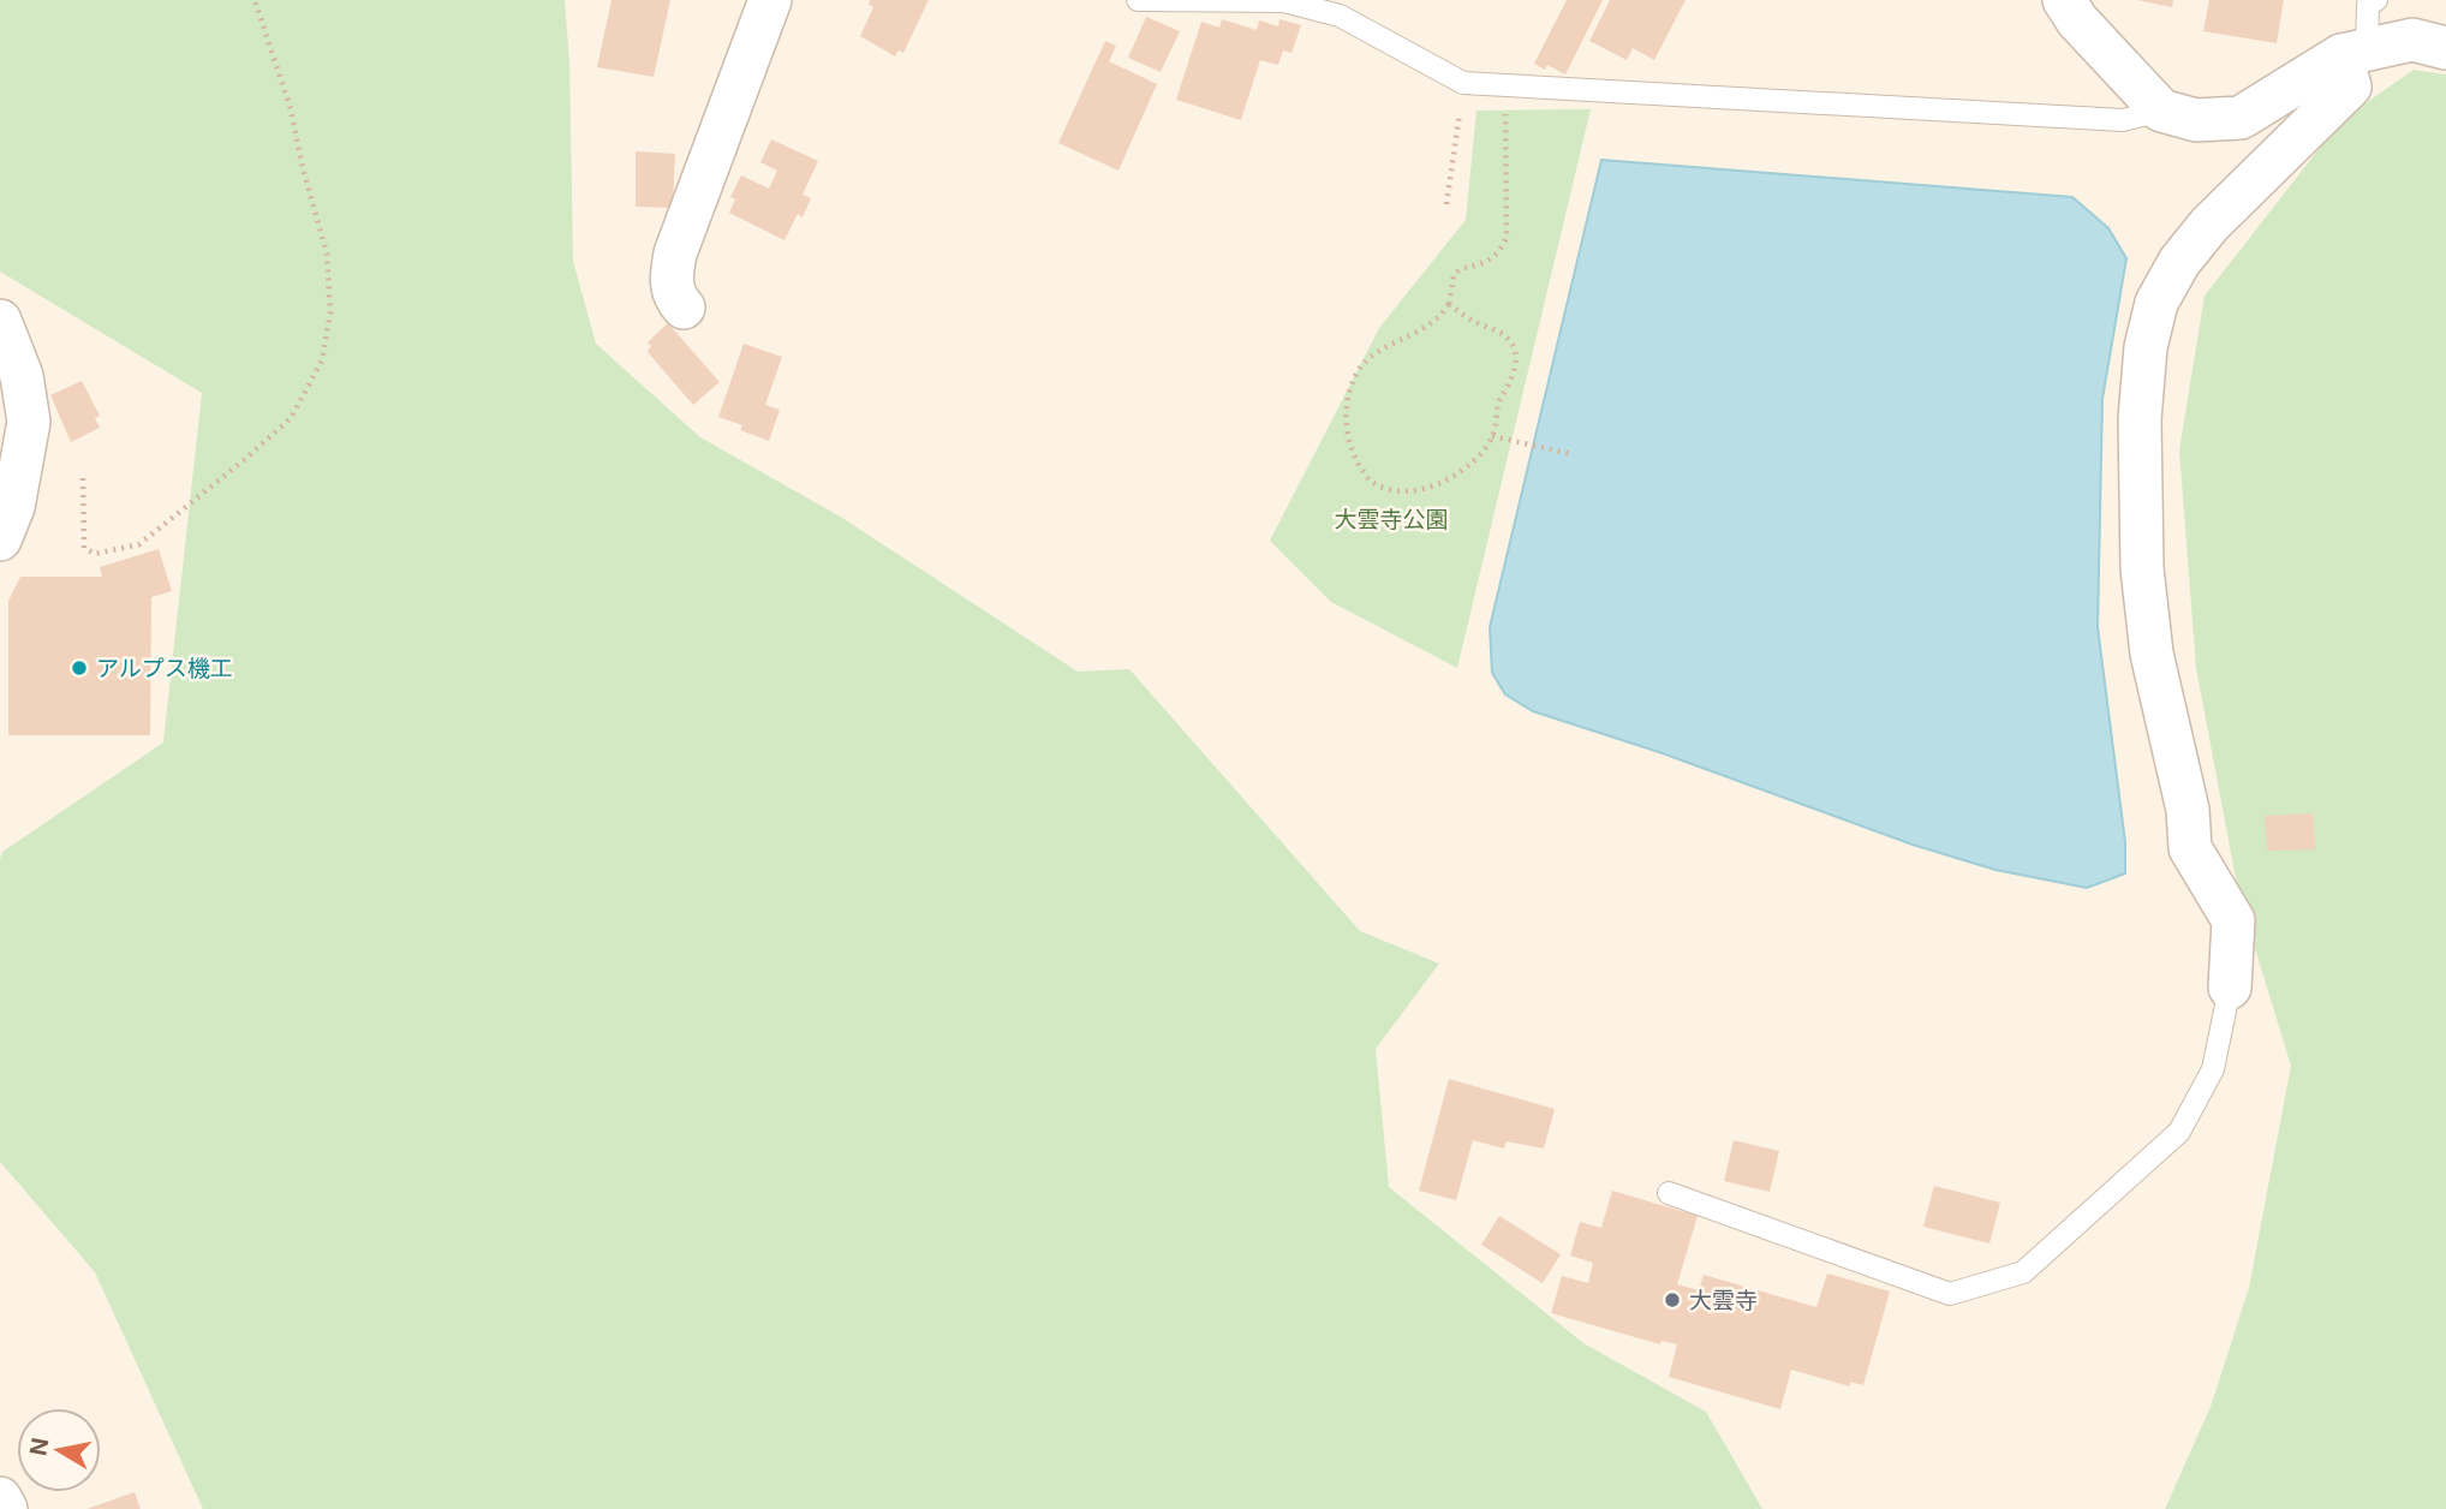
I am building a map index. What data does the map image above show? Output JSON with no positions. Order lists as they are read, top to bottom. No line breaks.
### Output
{"parks":["大雲寺公園"],"places":["アルプス機工","大雲寺"],"north":"left"}
